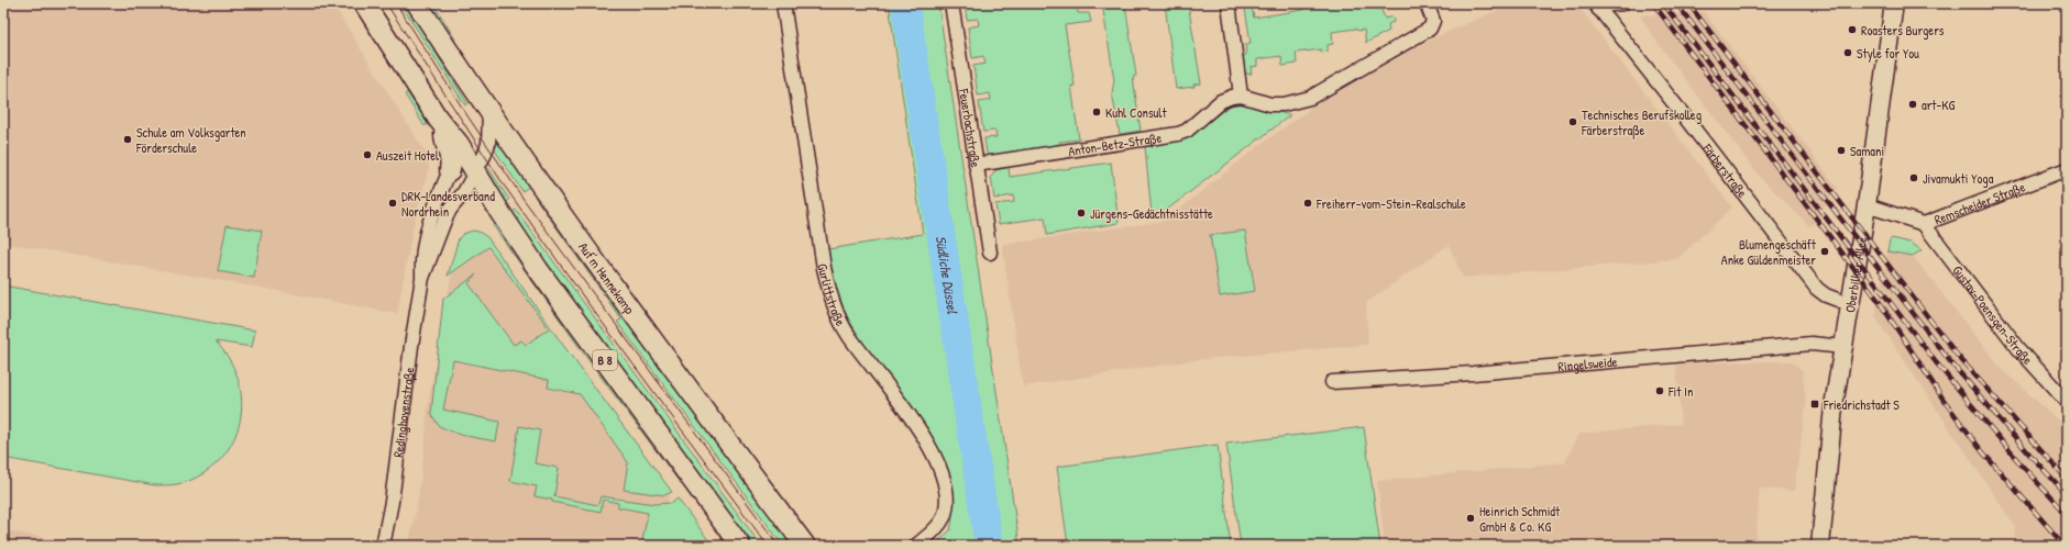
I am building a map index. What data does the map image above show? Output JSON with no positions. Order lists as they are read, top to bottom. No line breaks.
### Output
{"streets":{"main road":["Oberbilker Allee","Auf'm Hennekamp","B 8"],"street":["Feuerbachstraße","Anton-Betz-Straße","Färberstraße","Remscheider Straße","Gurlittstraße","Gustav-Poensgen-Straße","Ringelsweide","Redinghovenstraße"]},"crossings":[["Feuerbachstraße","Anton-Betz-Straße"],["Färberstraße","Oberbilker Allee"],["Remscheider Straße","Oberbilker Allee"],["Remscheider Straße","Gustav-Poensgen-Straße"],["Oberbilker Allee","Ringelsweide"],["Auf'm Hennekamp","Redinghovenstraße"],["B 8","Redinghovenstraße"]],"water":["Südliche Düssel"],"places":{"other":["Roasters Burgers","Style for You","art-KG","Kuhl Consult","Technisches Berufskolleg Färberstraße","Schule am Volksgarten Förderschule","Samani","Auszeit Hotel","Jivamukti Yoga","DRK-Landesverband Nordrhein","Freiherr-vom-Stein-Realschule","Jürgens-Gedächtnisstätte","Blumengeschäft Anke Güldenmeister","Fit In","Heinrich Schmidt GmbH & Co. KG"],"transit":["Friedrichstadt S"]}}
